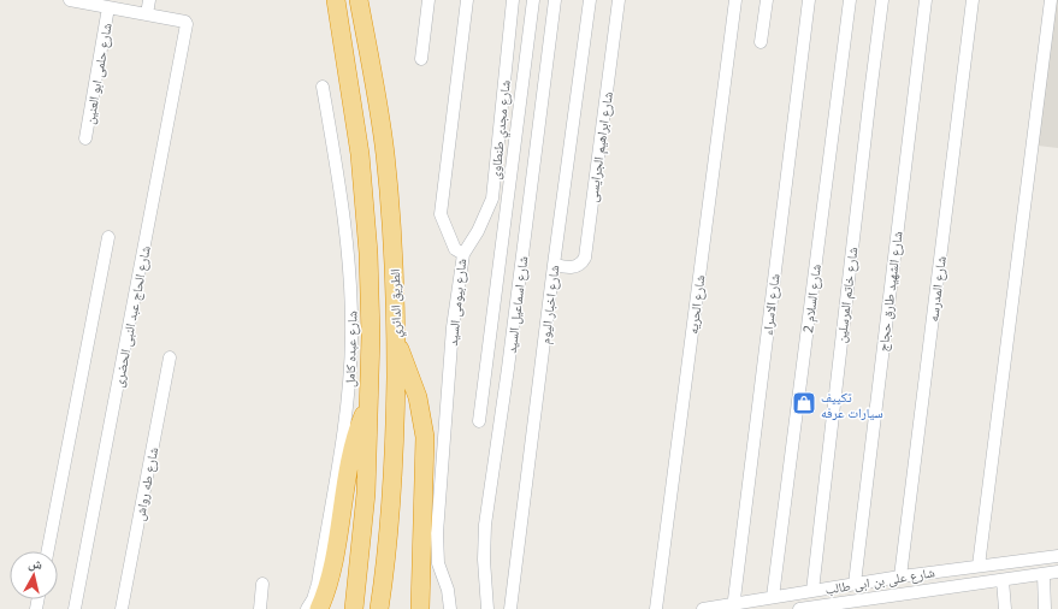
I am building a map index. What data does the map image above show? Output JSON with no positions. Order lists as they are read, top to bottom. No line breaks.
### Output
{"streets":{"highway":["الطريق الدائري"],"street":["شارع حلمى ابو العنين","شارع مجدي طنطاوى","شارع ابراهيم الجرايسى","شارع المدرسه","شارع الشهيد طارق حجاج","شارع خاتم المرسلين","شارع السلام 2","شارع بيومى السيد","شارع اسماعيل السيد","شارع اخبار اليوم","شارع الحريه","شارع الاسراء","شارع الحاج عبد النبى الحضرى","شارع عبده كامل","شارع طه رواش","شارع على بن ابى طالب"]},"crossings":[["شارع مجدي طنطاوى","شارع بيومى السيد"],["شارع ابراهيم الجرايسى","شارع اخبار اليوم"],["شارع المدرسه","شارع على بن ابى طالب"],["شارع الشهيد طارق حجاج","شارع على بن ابى طالب"],["شارع خاتم المرسلين","شارع على بن ابى طالب"],["شارع السلام 2","شارع على بن ابى طالب"],["شارع الاسراء","شارع على بن ابى طالب"]],"places":{"shop":["تكييف سيارات عرفه"]},"north":"top"}
